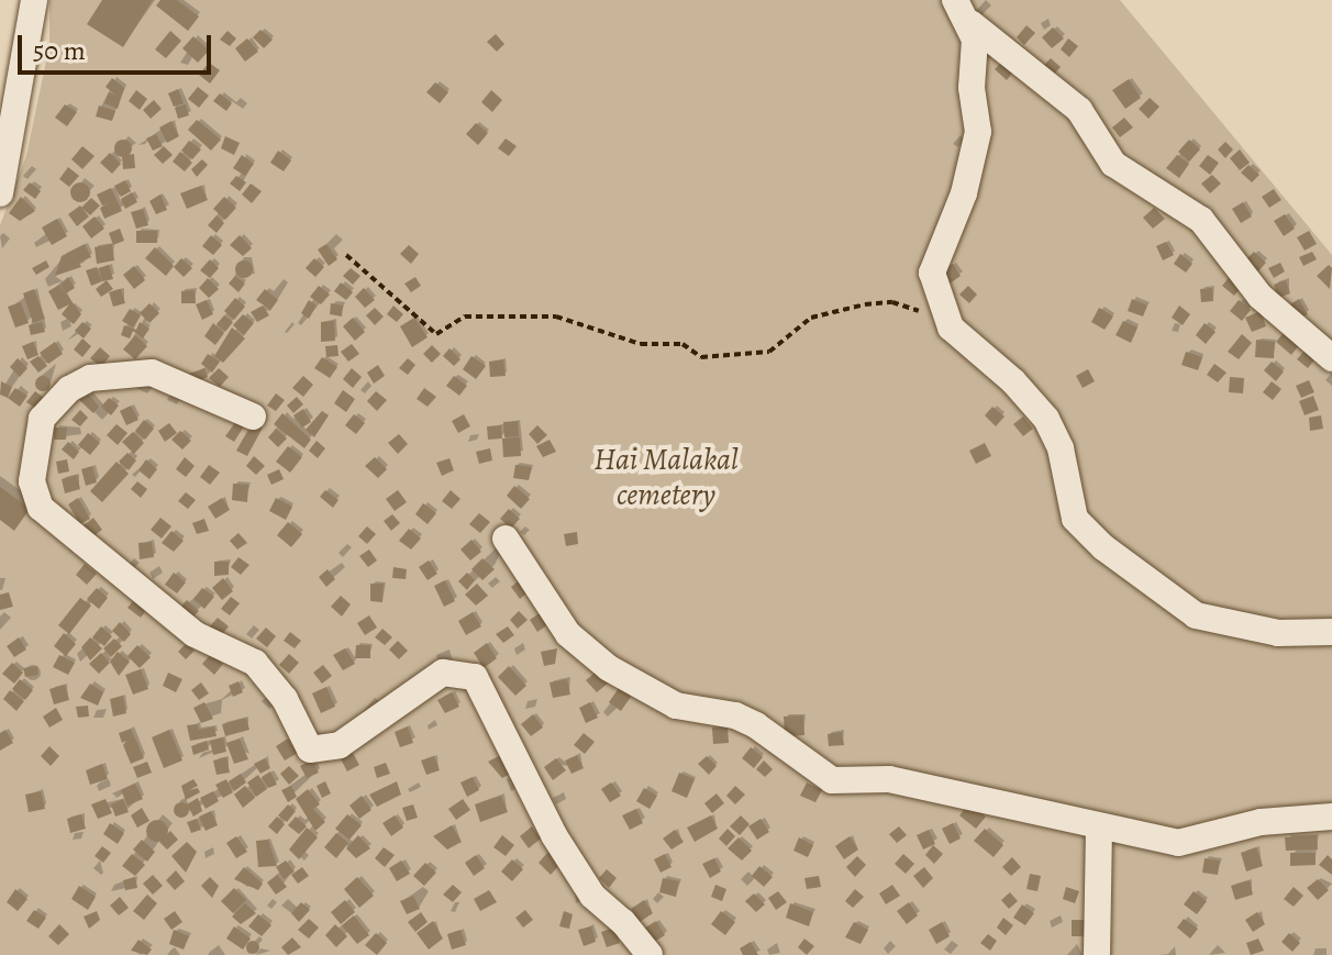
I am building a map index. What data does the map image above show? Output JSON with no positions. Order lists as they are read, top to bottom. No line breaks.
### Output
{"parks":["Hai Malakal cemetery"],"scale_bar":"50 m"}
